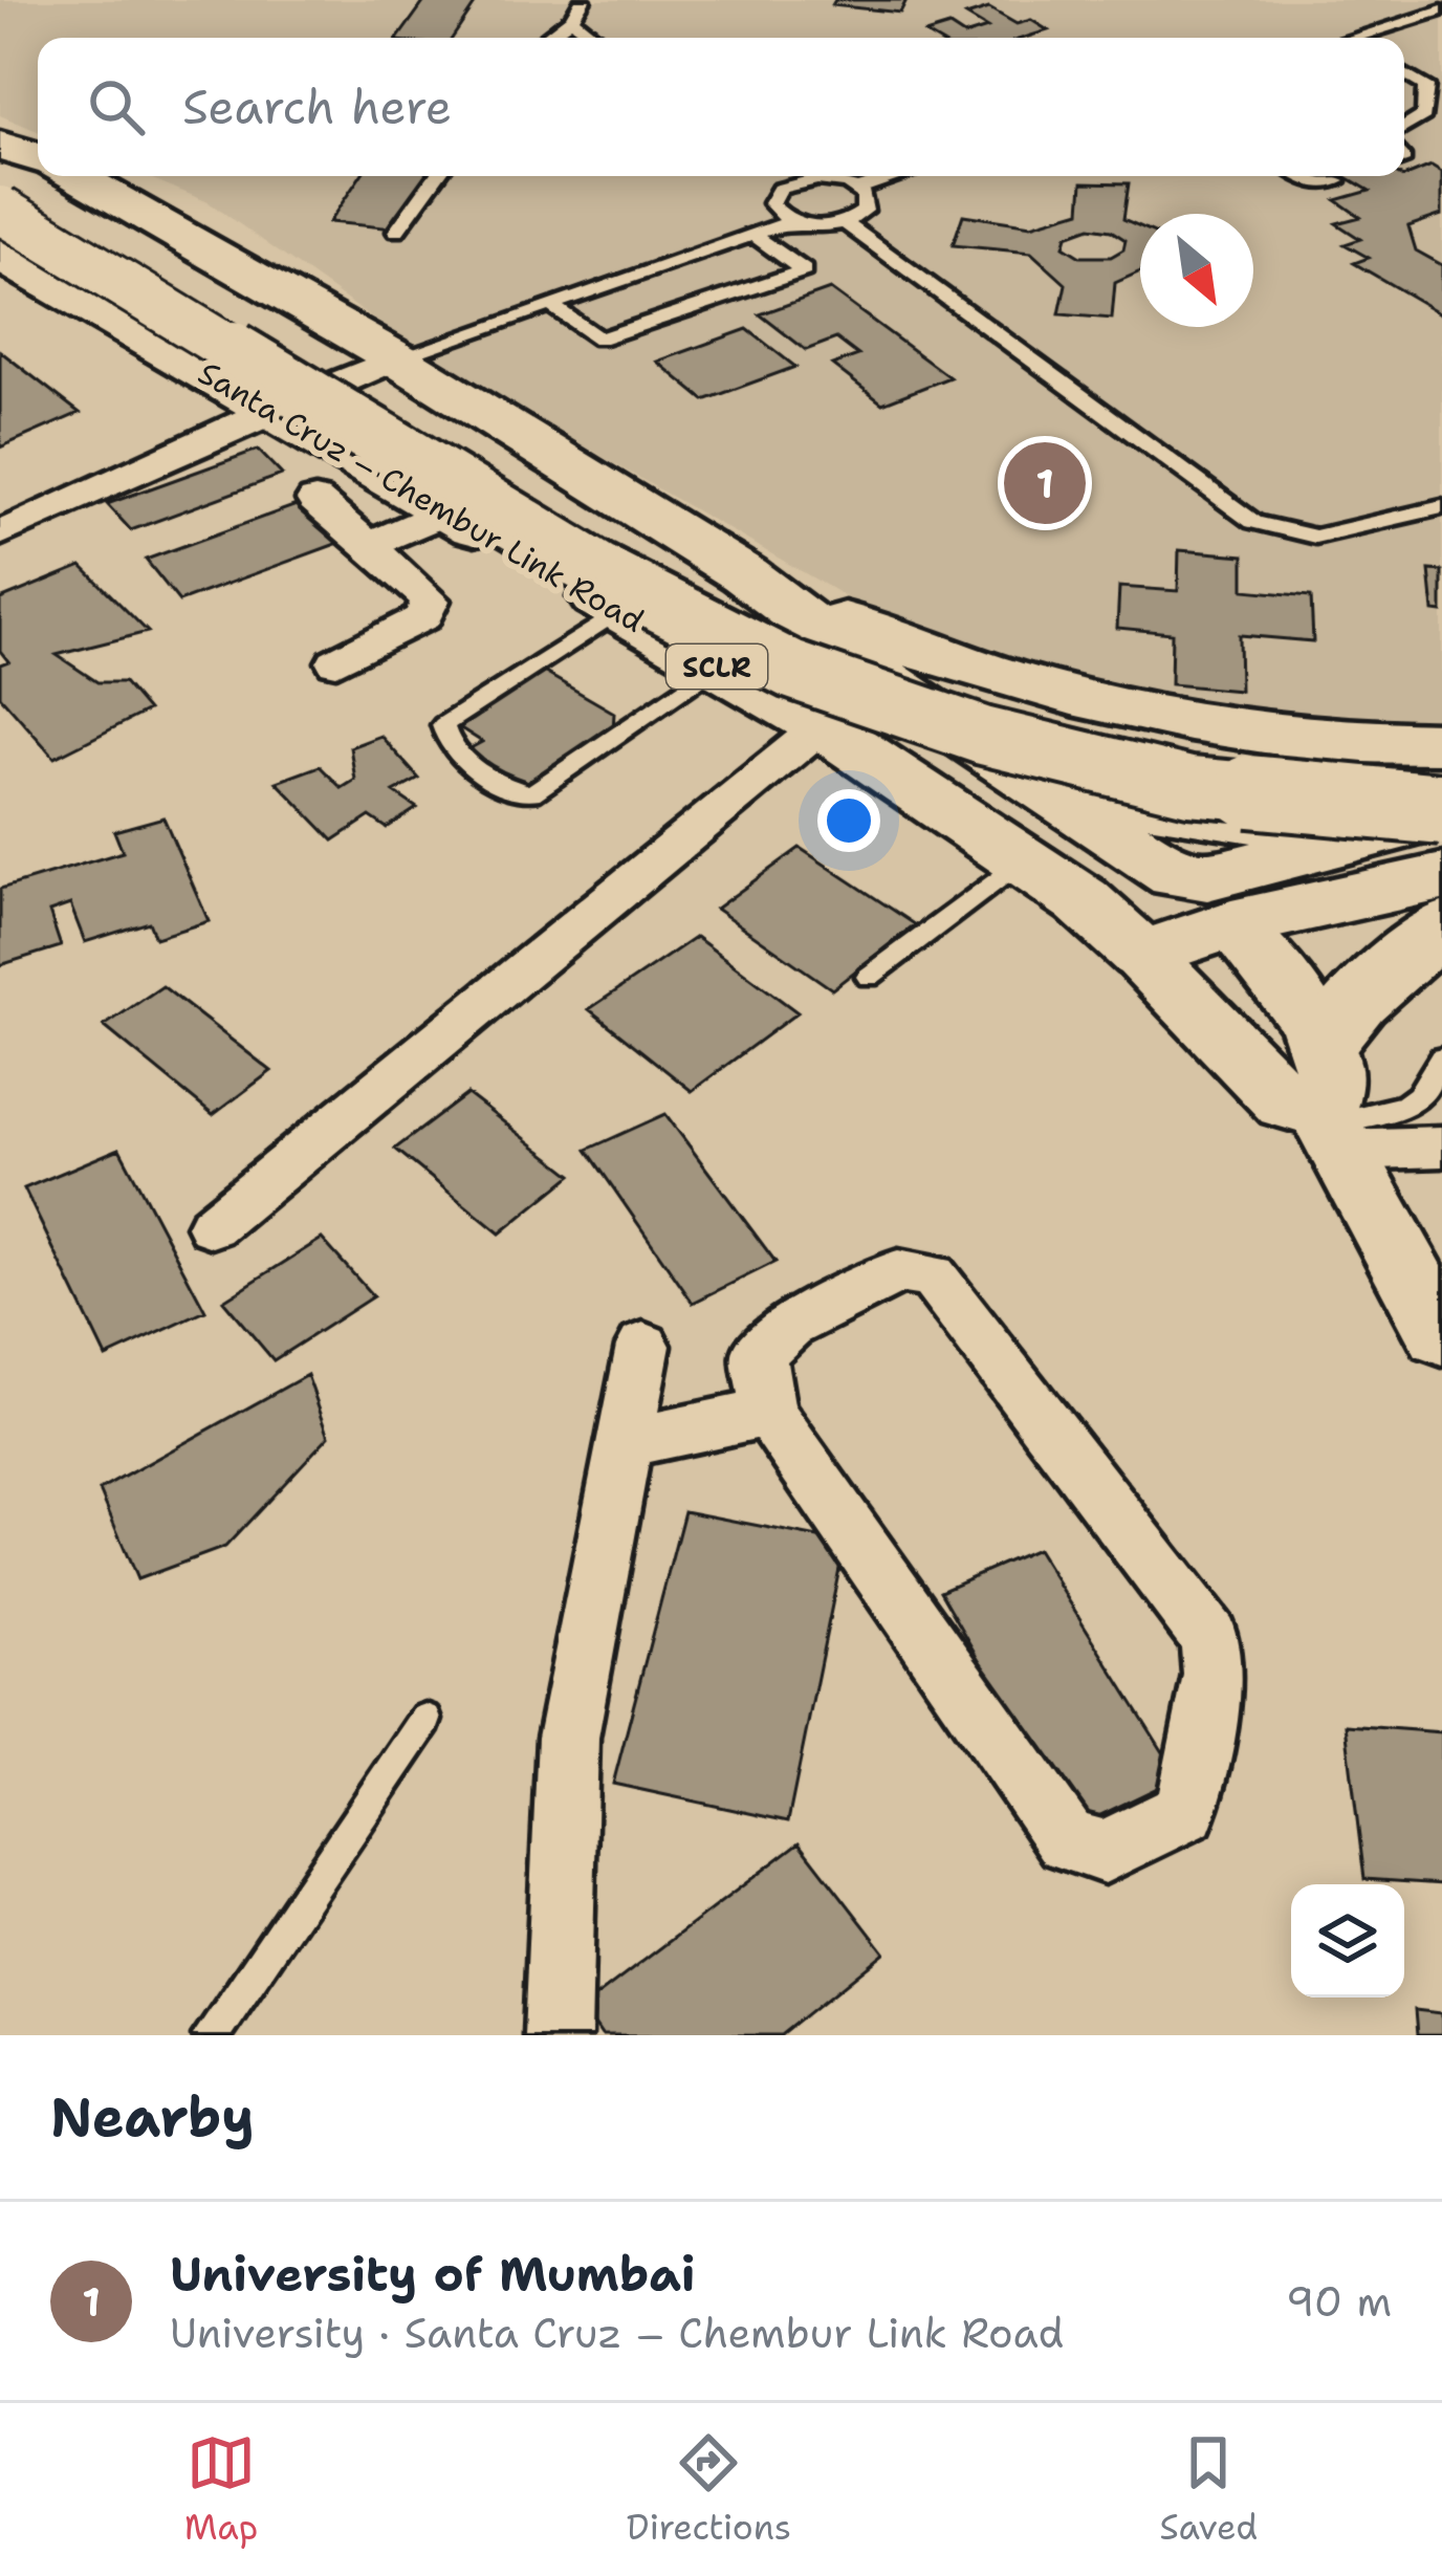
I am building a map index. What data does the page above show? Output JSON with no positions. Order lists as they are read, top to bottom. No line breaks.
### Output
{"streets":{"highway":["Santa Cruz – Chembur Link Road","SCLR"]},"north":"bottom right","page":{"search":"Search here","pins":"1","heading":"Nearby","list":[{"mark":"1","name":"University of Mumbai","note":"University · Santa Cruz – Chembur Link Road","value":"90 m"}],"nav":["Map","Directions","Saved"]}}
